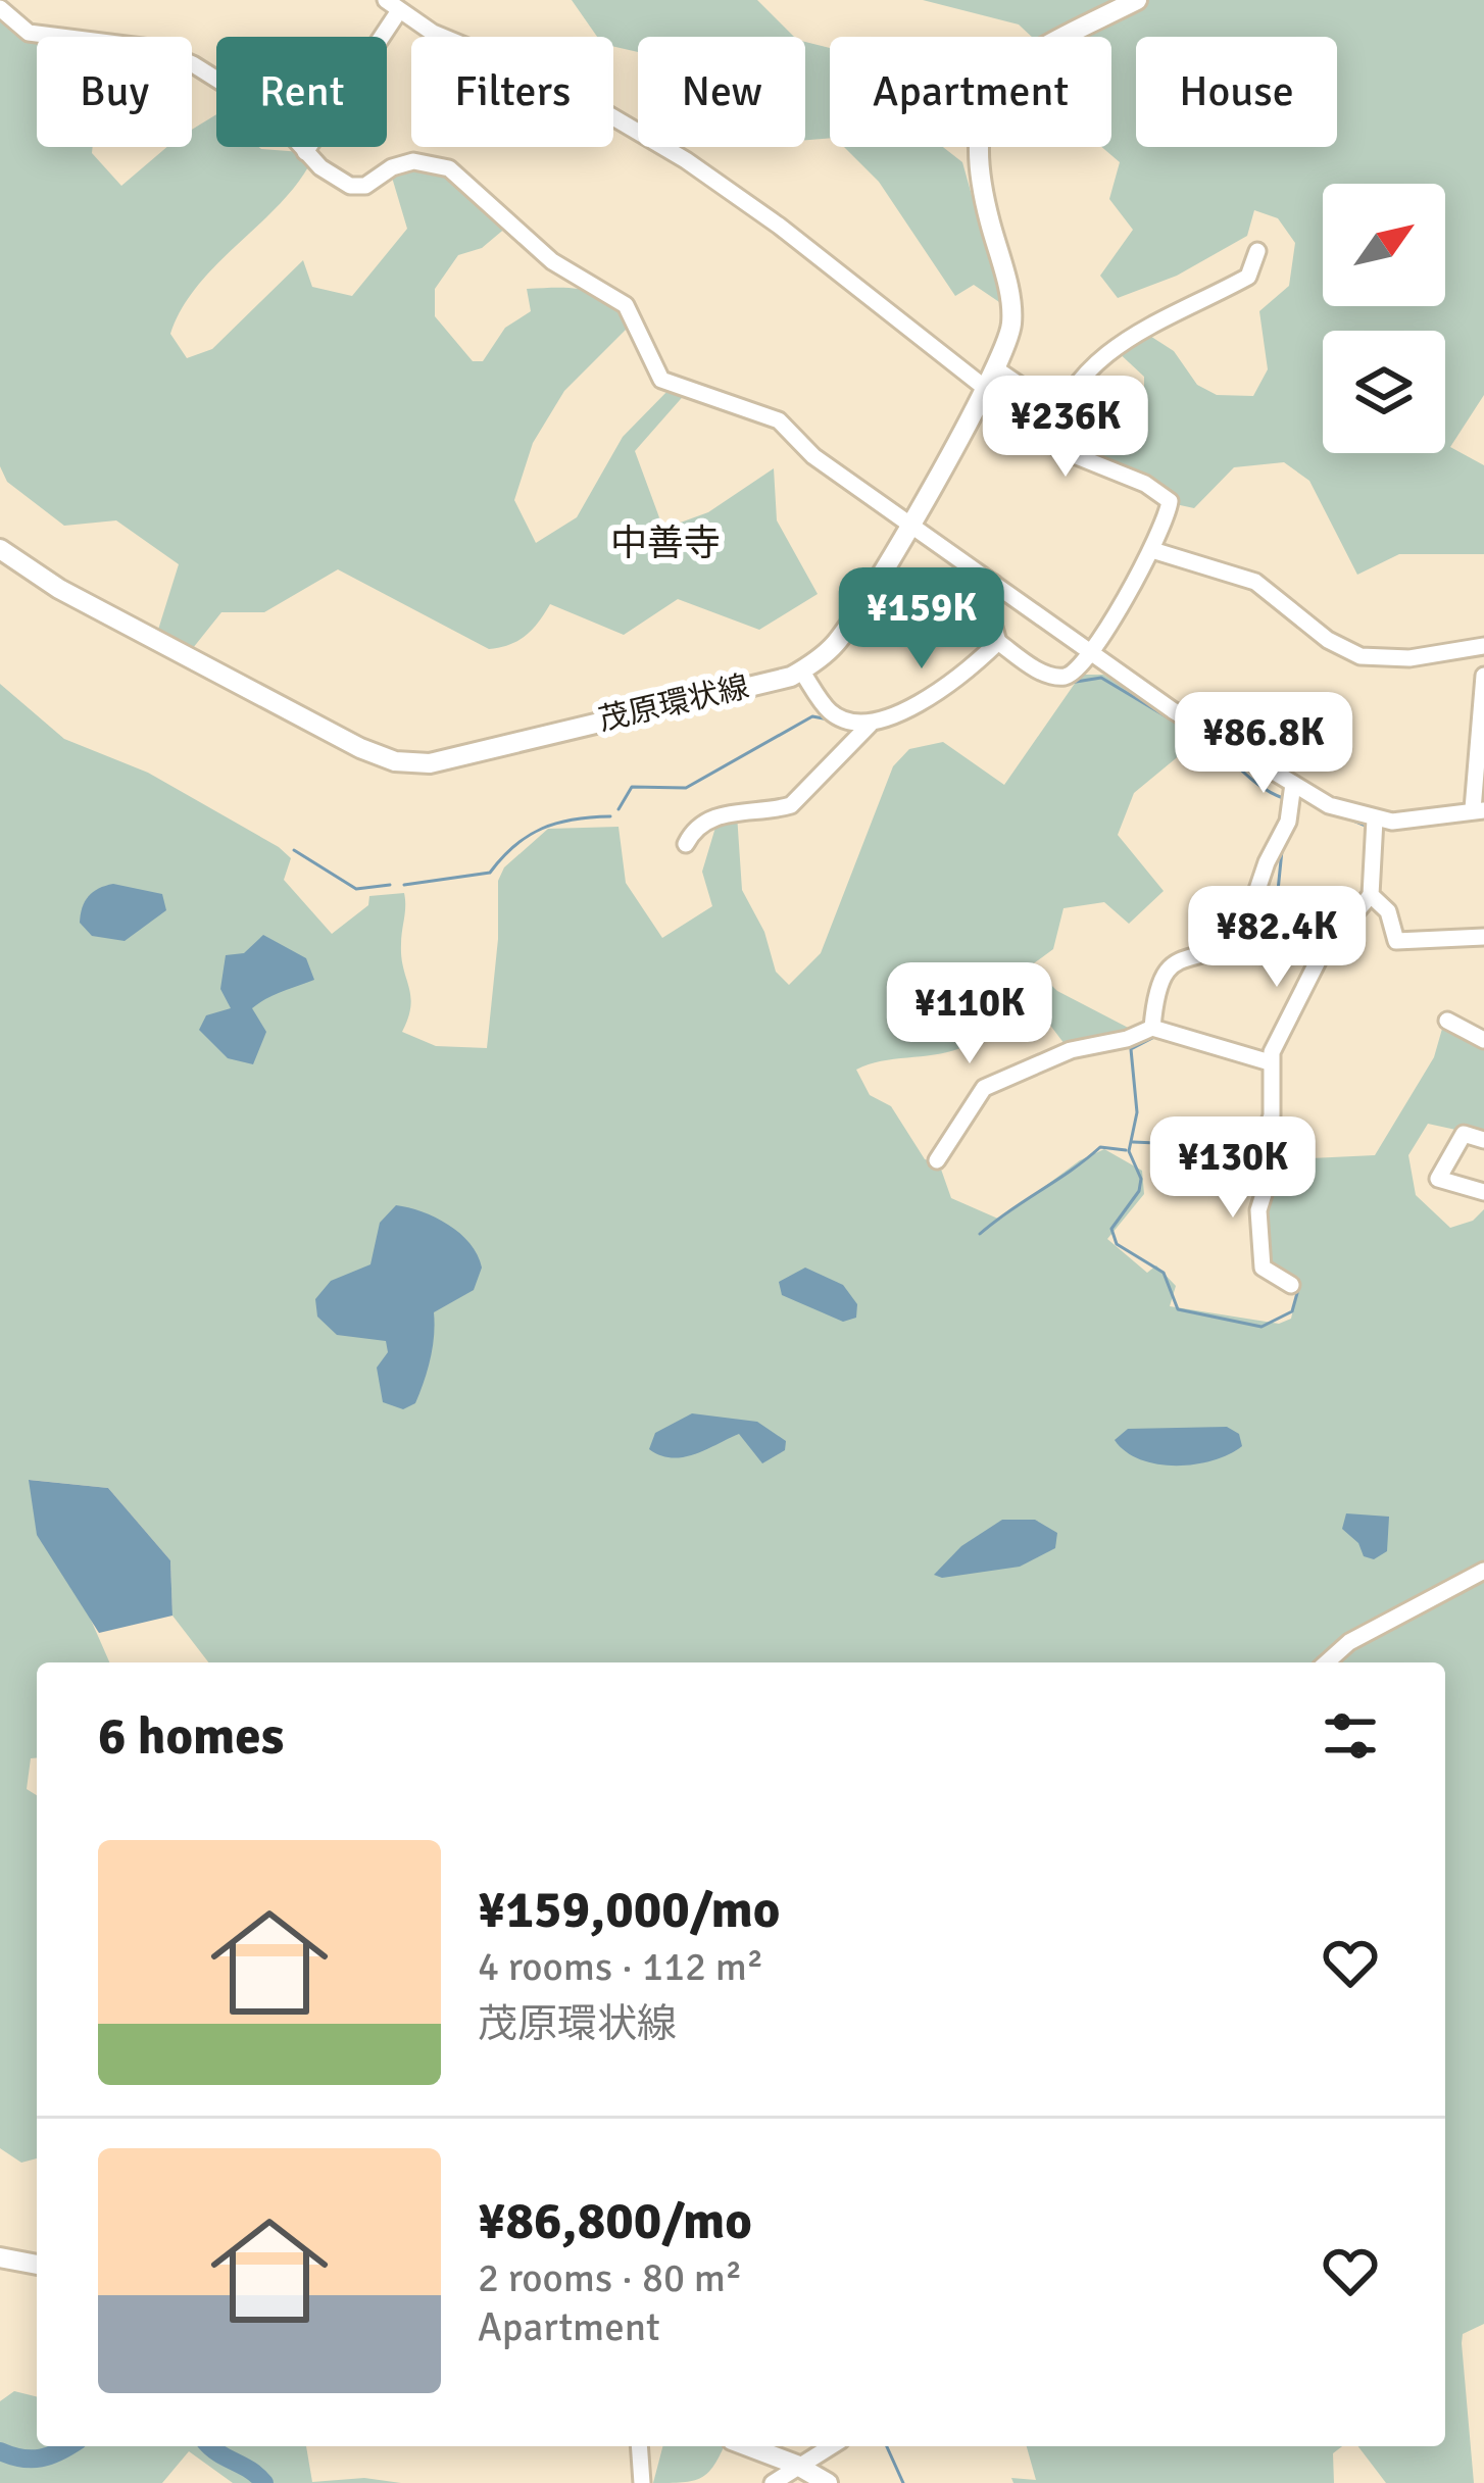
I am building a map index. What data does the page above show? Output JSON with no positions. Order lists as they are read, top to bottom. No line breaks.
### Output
{"streets":{"main road":["茂原環状線"]},"districts":["中善寺"],"north":"top right","page":{"chip":["Buy","Rent","Filters","New","Apartment","House"],"price":["¥236K","¥159K","¥86.8K","¥82.4K","¥110K","¥130K"],"heading":"6 homes","list":[{"name":"¥159,000/mo","note":"4 rooms · 112 m² · 茂原環状線"},{"name":"¥86,800/mo","note":"2 rooms · 80 m² · Apartment"}]}}
